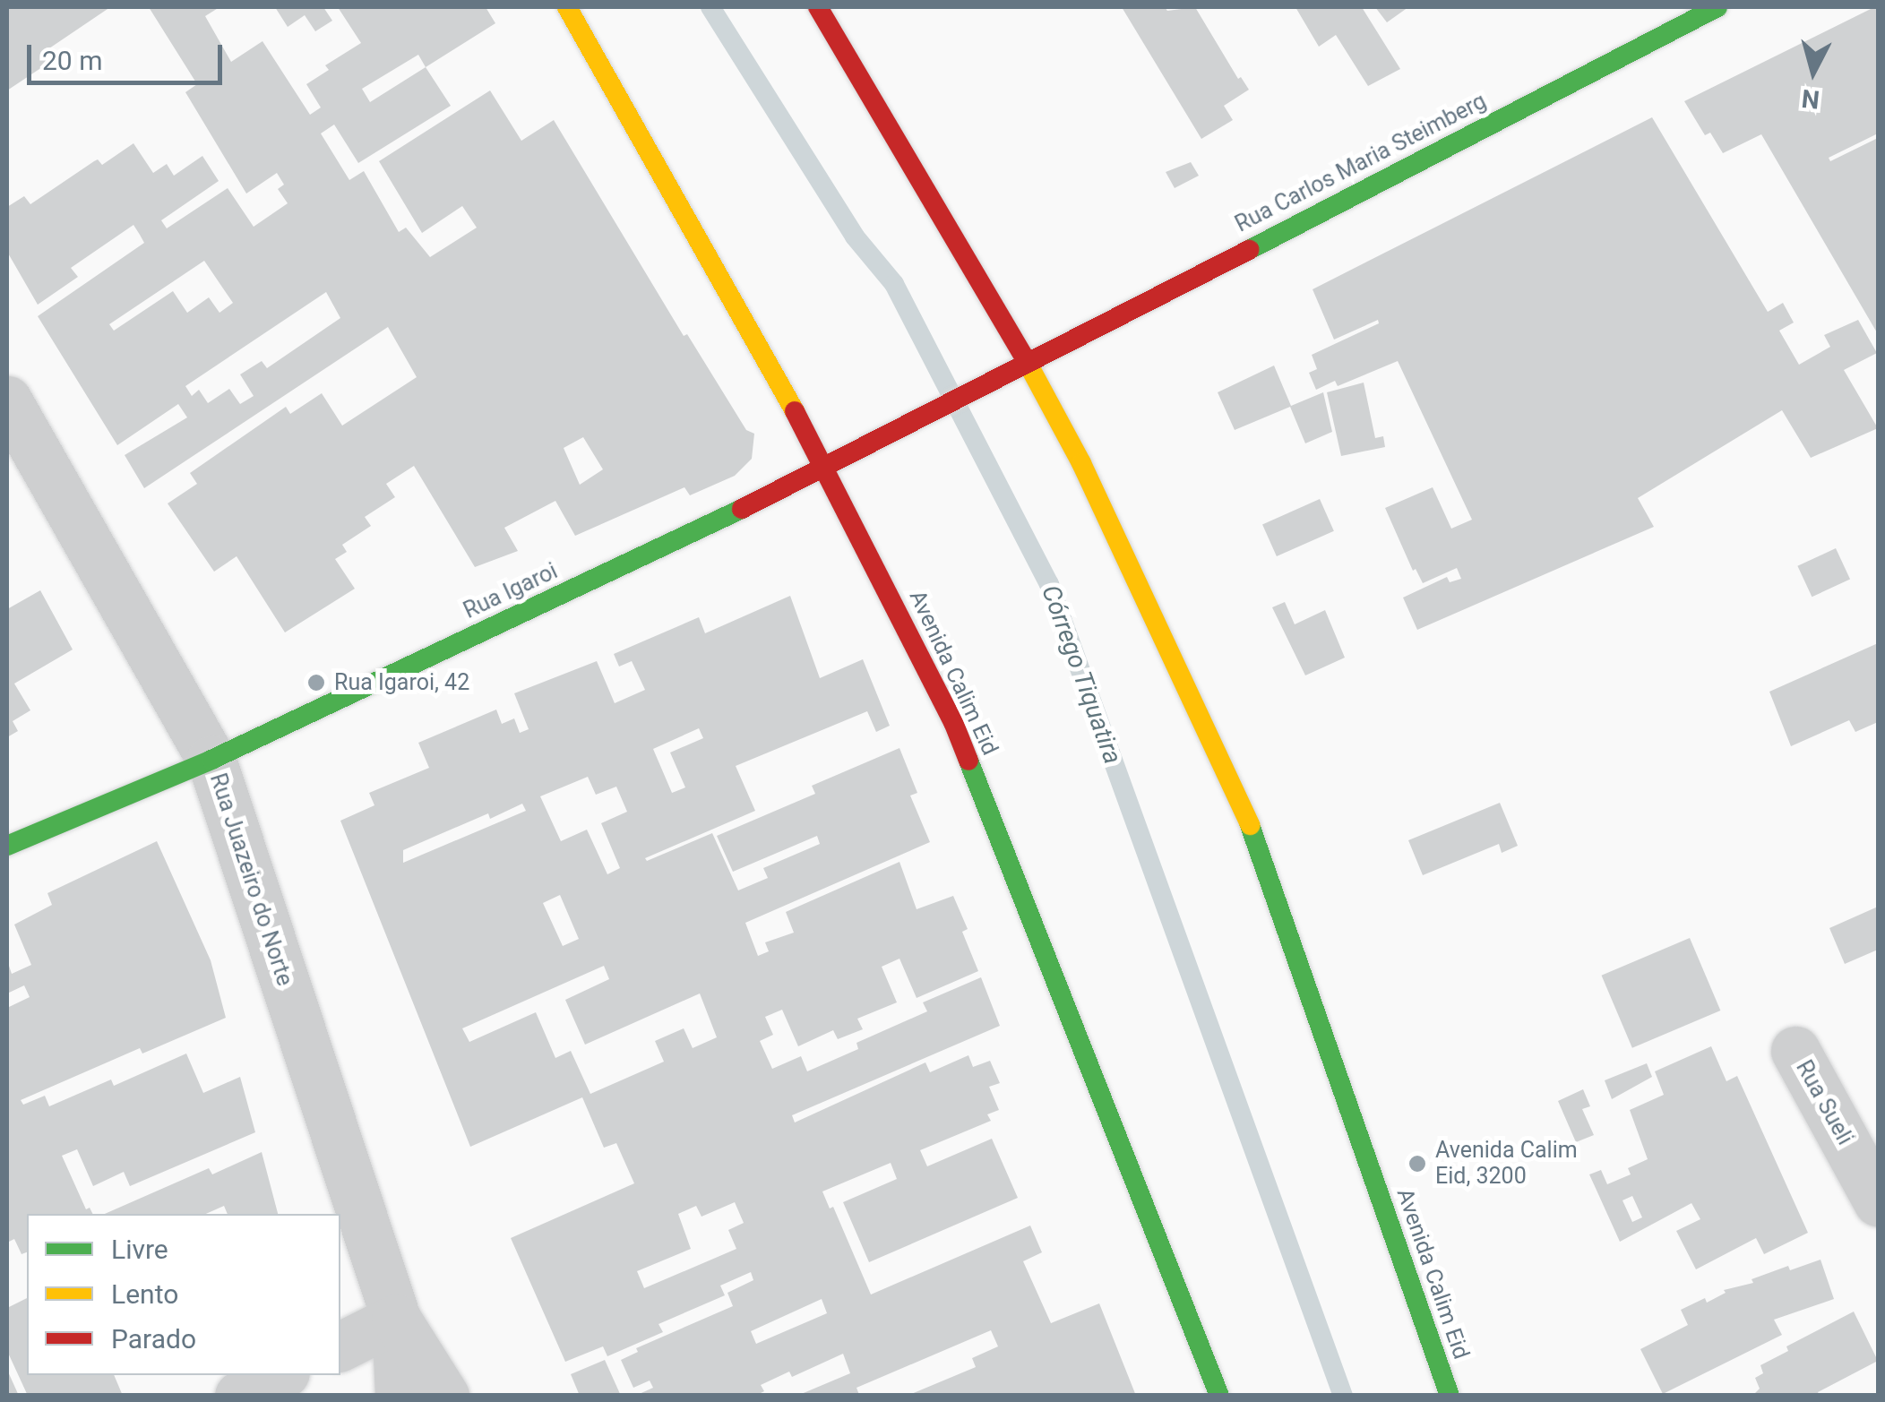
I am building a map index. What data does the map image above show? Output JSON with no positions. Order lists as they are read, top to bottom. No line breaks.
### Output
{"streets":{"main road":["Rua Carlos Maria Steimberg","Rua Igaroi","Avenida Calim Eid"],"street":["Rua Juazeiro do Norte","Rua Sueli"]},"crossings":[["Rua Carlos Maria Steimberg","Rua Igaroi"],["Rua Carlos Maria Steimberg","Avenida Calim Eid"],["Rua Igaroi","Avenida Calim Eid"],["Rua Igaroi","Rua Juazeiro do Norte"]],"water":["Córrego Tiquatira"],"places":["Rua Igaroi, 42","Avenida Calim Eid, 3200"],"legend":["Livre","Lento","Parado"],"scale_bar":"20 m","north":"bottom"}
